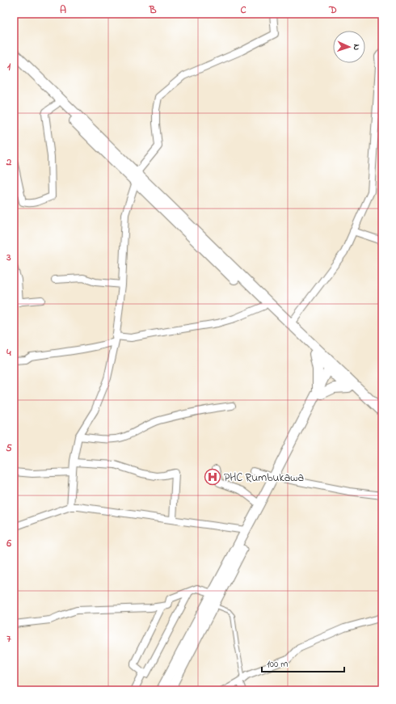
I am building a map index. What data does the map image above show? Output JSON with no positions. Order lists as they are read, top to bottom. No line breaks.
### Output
{"places":{"hospital":["PHC Rumbukawa"]},"scale_bar":"100 m","north":"right","grid":{"columns":["A","B","C","D"],"rows":["1","2","3","4","5","6","7"]}}
